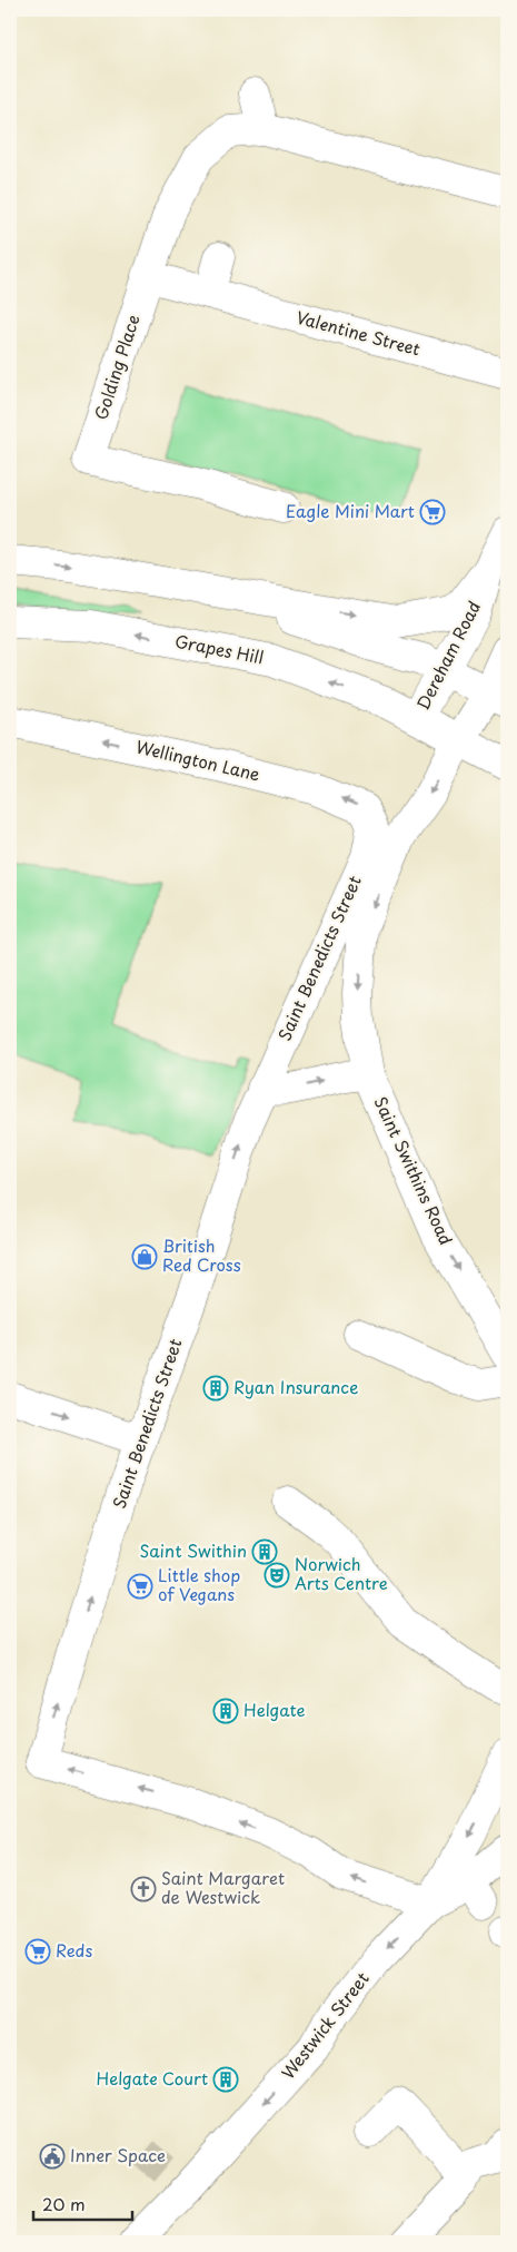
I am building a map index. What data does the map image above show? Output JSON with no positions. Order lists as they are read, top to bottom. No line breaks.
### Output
{"streets":{"street":["Valentine Street","Golding Place","Grapes Hill","Dereham Road","Wellington Lane","Saint Benedicts Street","Saint Swithins Road","Westwick Street"]},"crossings":[["Valentine Street","Golding Place"],["Grapes Hill","Dereham Road"],["Grapes Hill","Saint Benedicts Street"],["Wellington Lane","Saint Benedicts Street"],["Saint Benedicts Street","Saint Swithins Road"],["Saint Benedicts Street","Westwick Street"]],"one_way":["Saint Swithins Road"],"places":{"supermarket":["Eagle Mini Mart","Little shop of Vegans","Reds"],"shop":["British Red Cross"],"building":["Ryan Insurance","Saint Swithin","Helgate","Helgate Court"],"theatre":["Norwich Arts Centre"],"church":["Saint Margaret de Westwick"],"public building":["Inner Space"]},"scale_bar":"20 m"}
